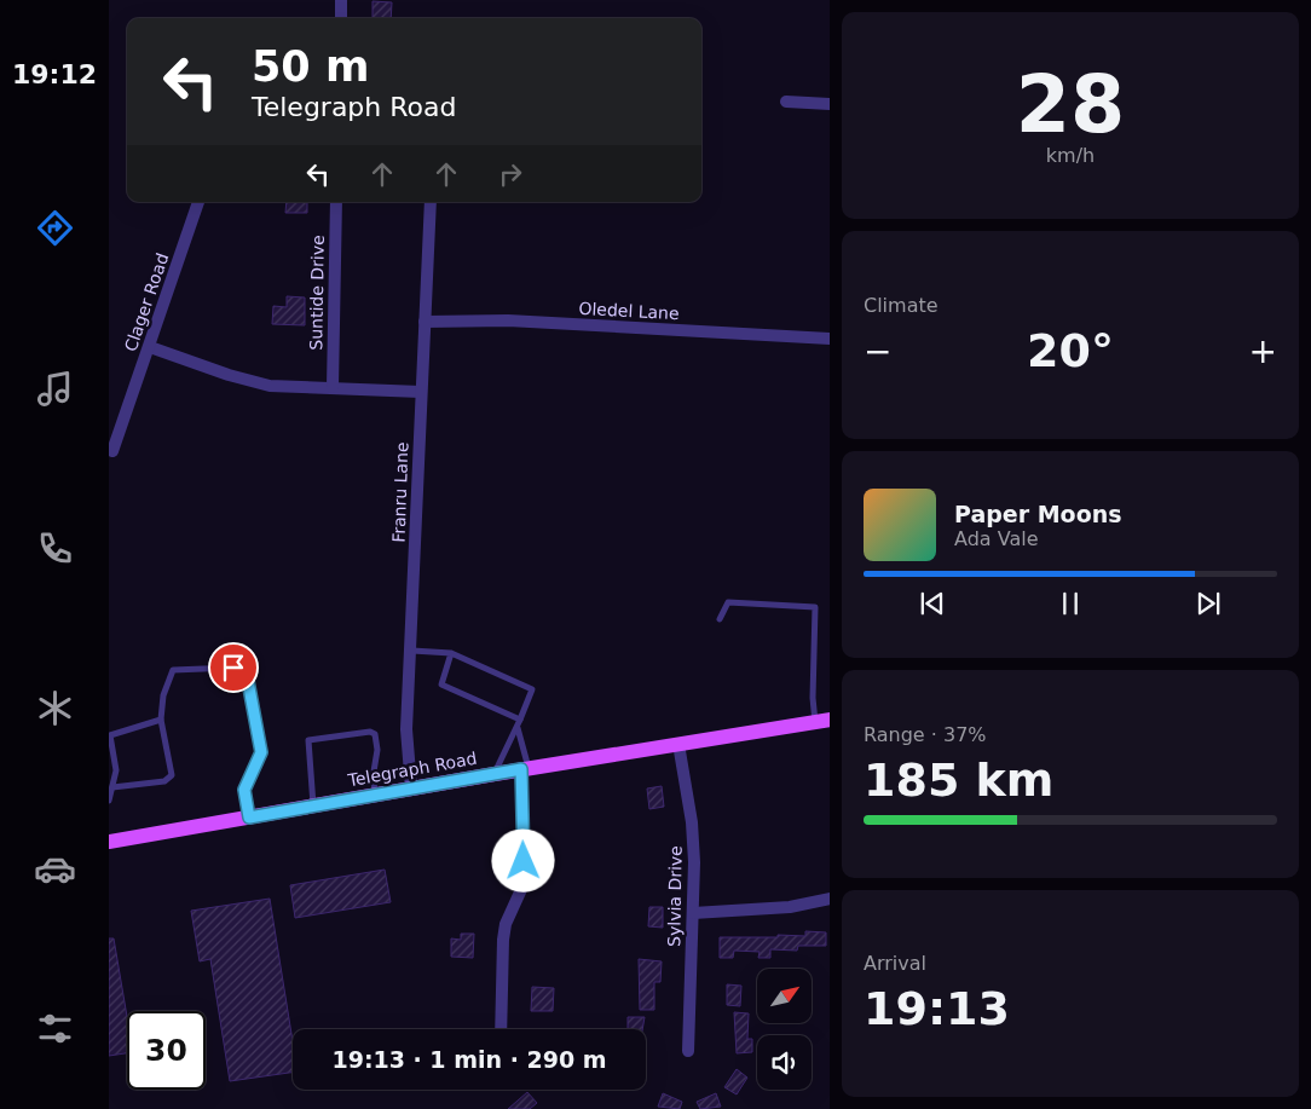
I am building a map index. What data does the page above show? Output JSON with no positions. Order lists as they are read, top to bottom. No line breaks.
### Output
{"streets":{"main road":["Telegraph Road"],"street":["Suntide Drive","Clager Road","Oledel Lane","Franru Lane","Sylvia Drive"]},"crossings":[["Oledel Lane","Franru Lane"],["Franru Lane","Telegraph Road"],["Telegraph Road","Sylvia Drive"]],"north":"top right","page":{"tabs":"19:12","tile":[["28","km/h"],"Climate",["Range · 37%","185 km"],["Arrival","19:13"]],"turn":["50 m","Telegraph Road"],"heat":["−","20°","+"],"song":["Paper Moons","Ada Vale"],"limit":"30","trip":"19:13 · 1 min · 290 m"}}
